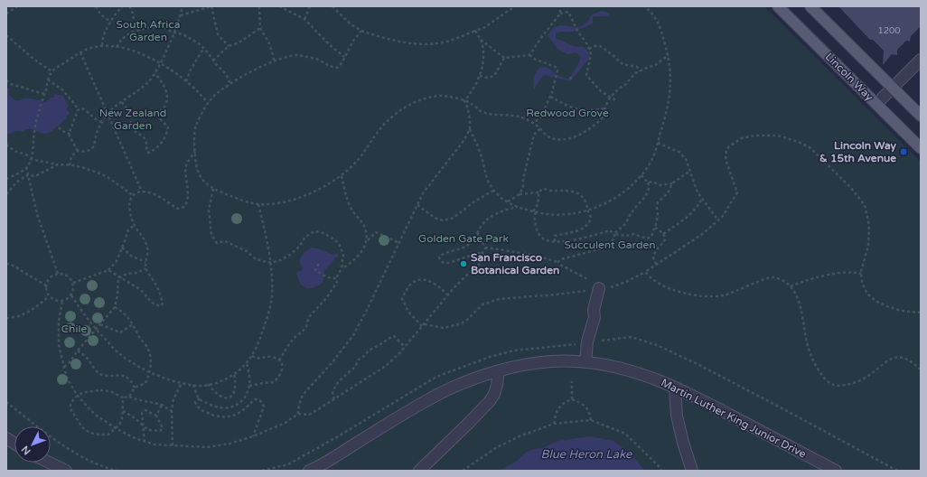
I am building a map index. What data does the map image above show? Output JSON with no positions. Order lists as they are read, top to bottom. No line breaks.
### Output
{"streets":{"main road":["Lincoln Way"],"street":["Martin Luther King Junior Drive"]},"water":["Blue Heron Lake"],"parks":["South Africa Garden","New Zealand Garden","Redwood Grove","Golden Gate Park","Succulent Garden","Chile"],"places":{"transit":["Lincoln Way & 15th Avenue"],"other":["San Francisco Botanical Garden"]},"house_numbers":["1200"],"north":"bottom left"}
